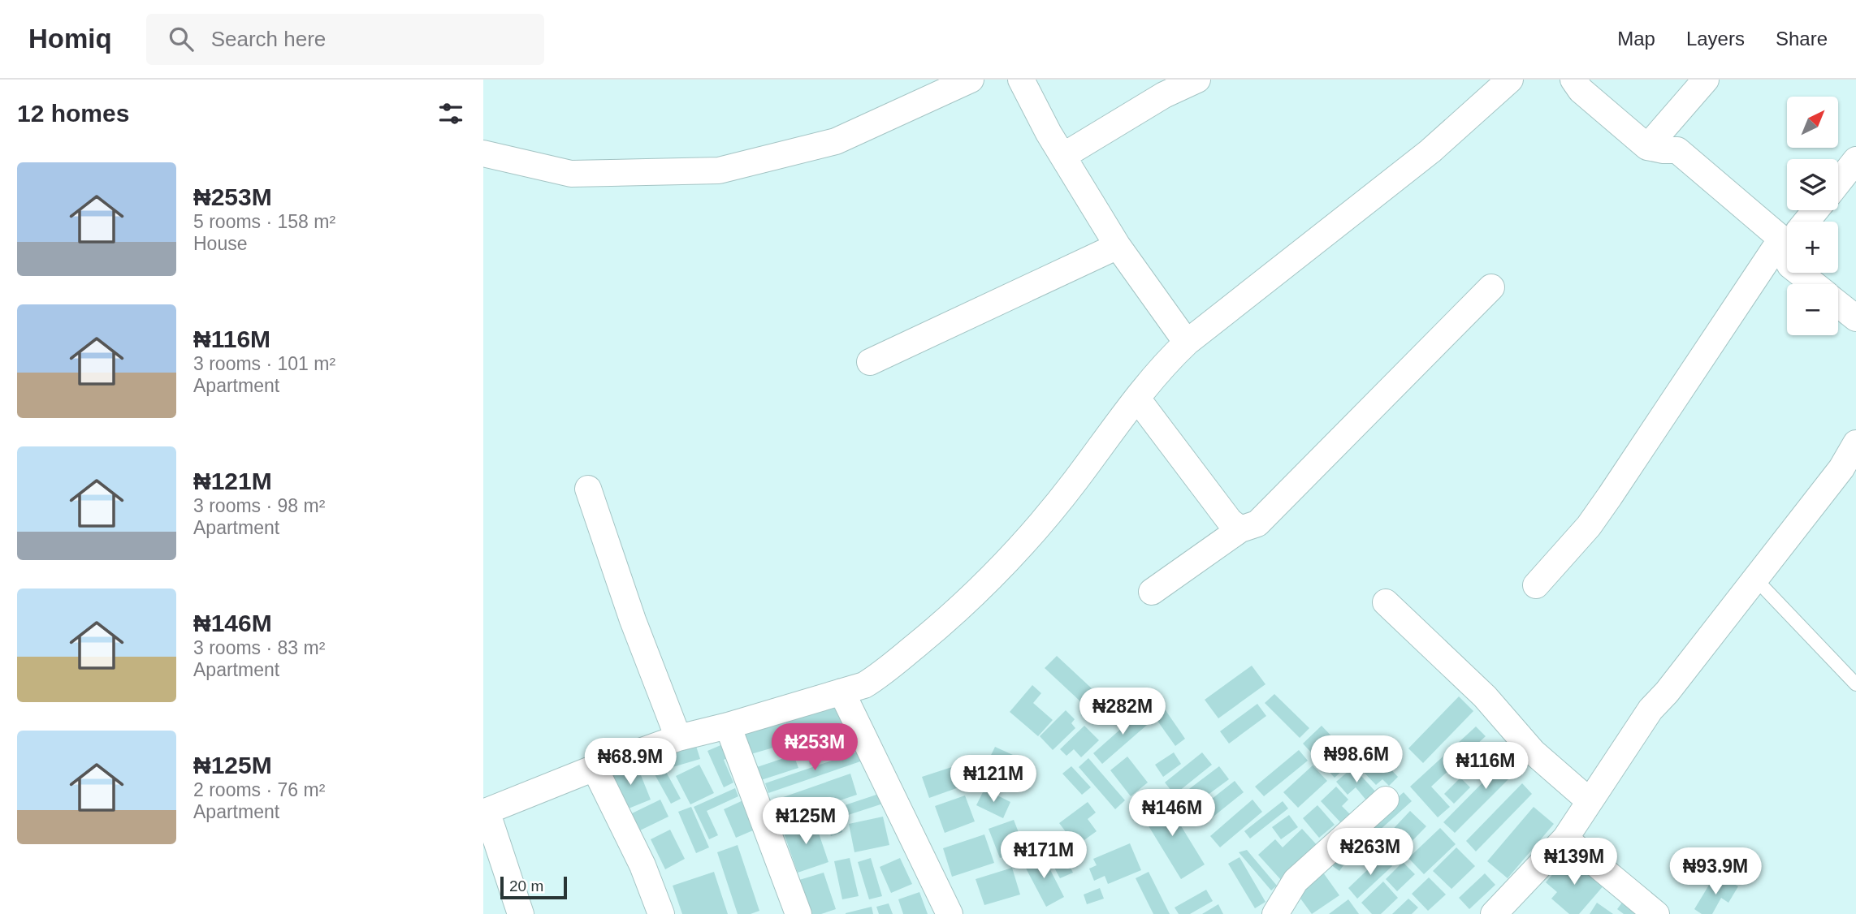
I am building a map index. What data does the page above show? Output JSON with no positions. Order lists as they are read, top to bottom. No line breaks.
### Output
{"scale_bar":"20 m","north":"top right","page":{"header":"Homiq","search":"Search here","nav":["Map","Layers","Share"],"heading":"12 homes","map_buttons":["+","−"],"list":[{"name":"₦253M","note":"5 rooms · 158 m² · House"},{"name":"₦116M","note":"3 rooms · 101 m² · Apartment"},{"name":"₦121M","note":"3 rooms · 98 m² · Apartment"},{"name":"₦146M","note":"3 rooms · 83 m² · Apartment"},{"name":"₦125M","note":"2 rooms · 76 m² · Apartment"}],"price":["₦282M","₦253M","₦98.6M","₦68.9M","₦116M","₦121M","₦146M","₦125M","₦263M","₦171M","₦139M","₦93.9M"],"scale":"20 m"}}
